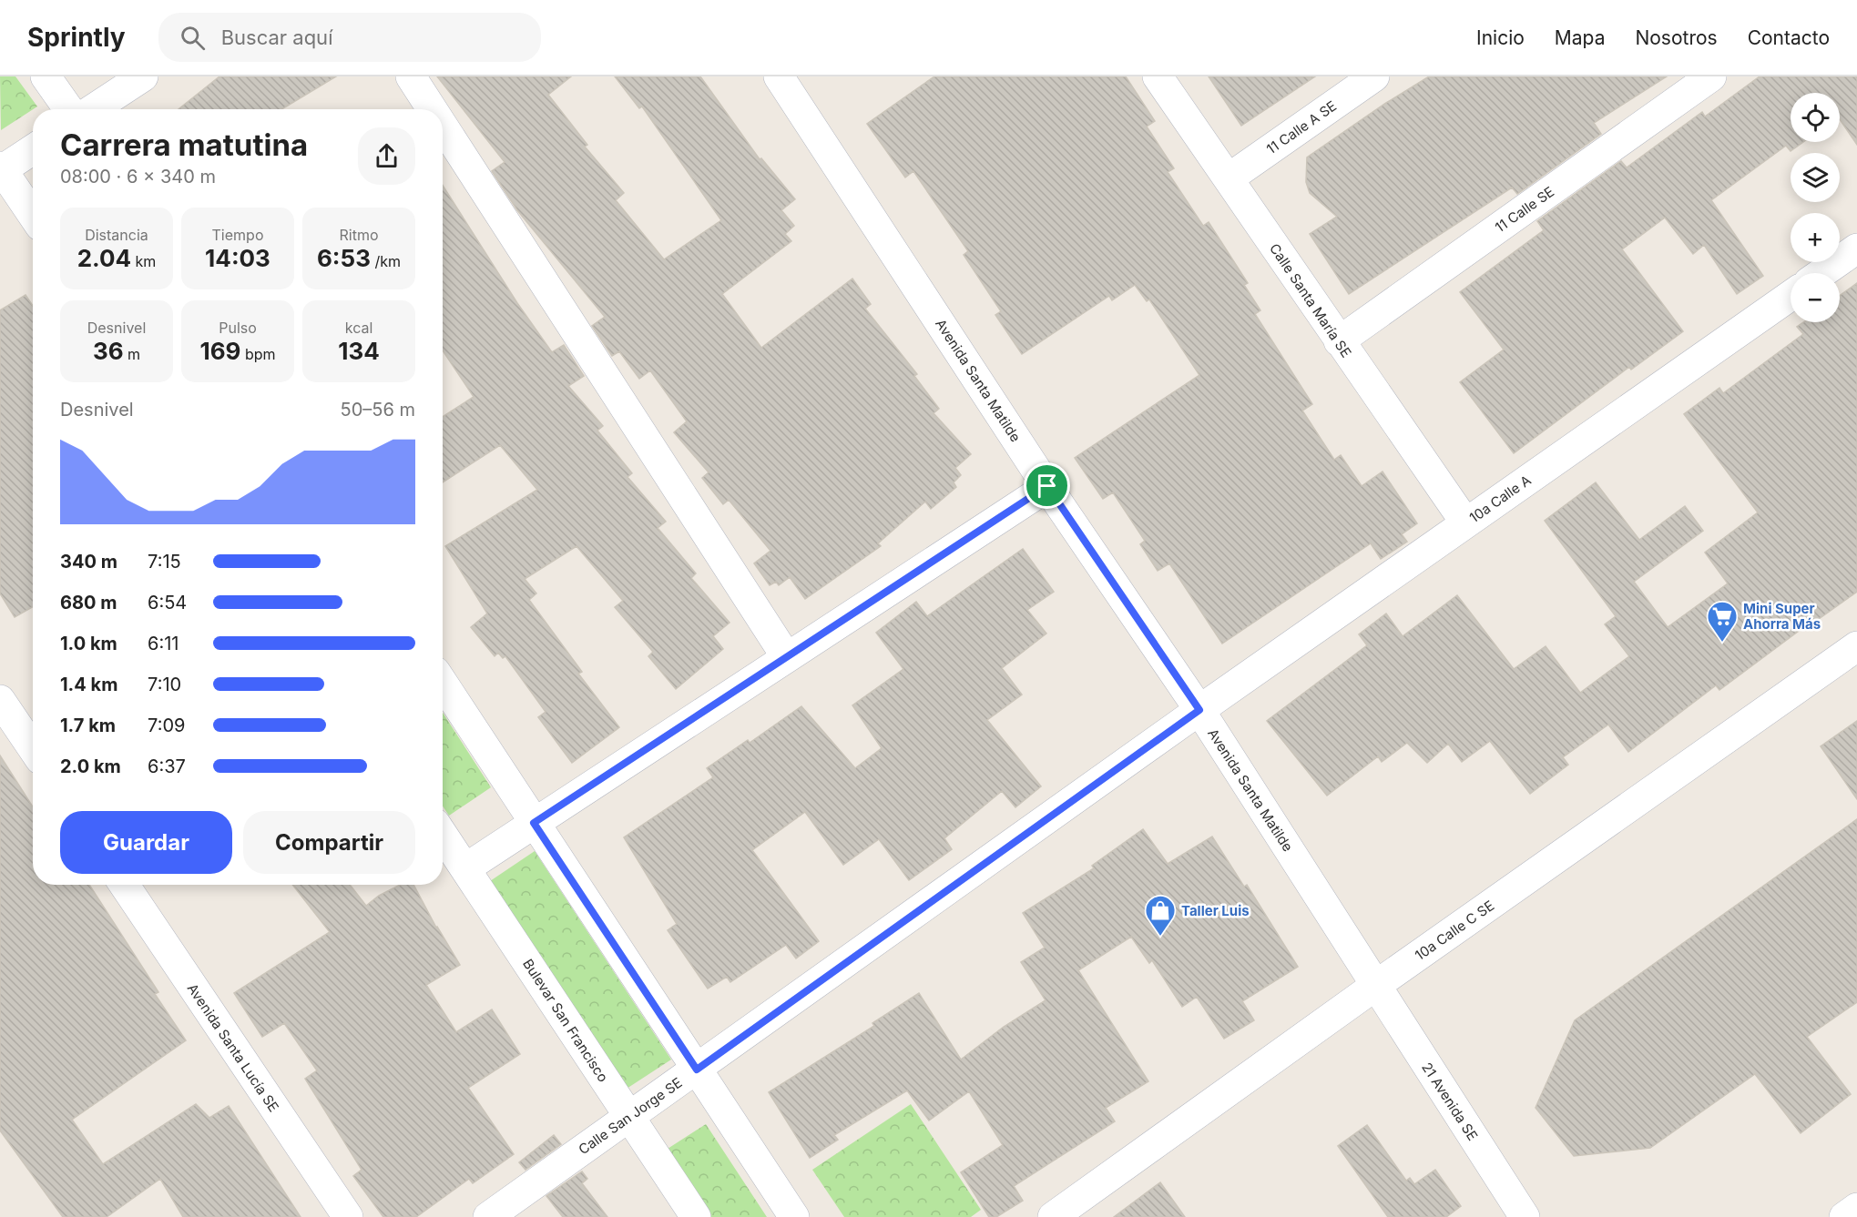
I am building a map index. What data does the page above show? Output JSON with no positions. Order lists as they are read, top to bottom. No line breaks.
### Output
{"streets":{"street":["11 Calle A SE","11 Calle SE","Calle Santa María SE","Avenida Santa Matilde","10a Calle A","10a Calle C SE","Bulevar San Francisco","Avenida Santa Lucía SE","21 Avenida SE","Calle San Jorge SE"]},"crossings":[["11 Calle A SE","Calle Santa María SE"],["11 Calle SE","Calle Santa María SE"],["Calle Santa María SE","10a Calle A"],["Avenida Santa Matilde","10a Calle A"],["Avenida Santa Matilde","10a Calle C SE"],["Avenida Santa Matilde","21 Avenida SE"],["Avenida Santa Matilde","Calle San Jorge SE"],["10a Calle A","Calle San Jorge SE"],["10a Calle C SE","21 Avenida SE"],["Bulevar San Francisco","Calle San Jorge SE"]],"places":{"supermarket":["Mini Super Ahorra Más"],"shop":["Taller Luis"]},"page":{"header":"Sprintly","search":"Buscar aquí","nav":["Inicio","Mapa","Nosotros","Contacto"],"map_buttons":["+","−"],"heading":["Carrera matutina","08:00 · 6 × 340 m"],"stats":[["Distancia","2.04 km"],["Tiempo","14:03"],["Ritmo","6:53 /km"],["Desnivel","36 m"],["Pulso","169 bpm"],["kcal","134"]],"chart":["Desnivel","50–56 m"],"list":[{"name":"340 m","note":"7:15"},{"name":"680 m","note":"6:54"},{"name":"1.0 km","note":"6:11"},{"name":"1.4 km","note":"7:10"},{"name":"1.7 km","note":"7:09"},{"name":"2.0 km","note":"6:37"}],"buttons":["Guardar","Compartir"]}}
